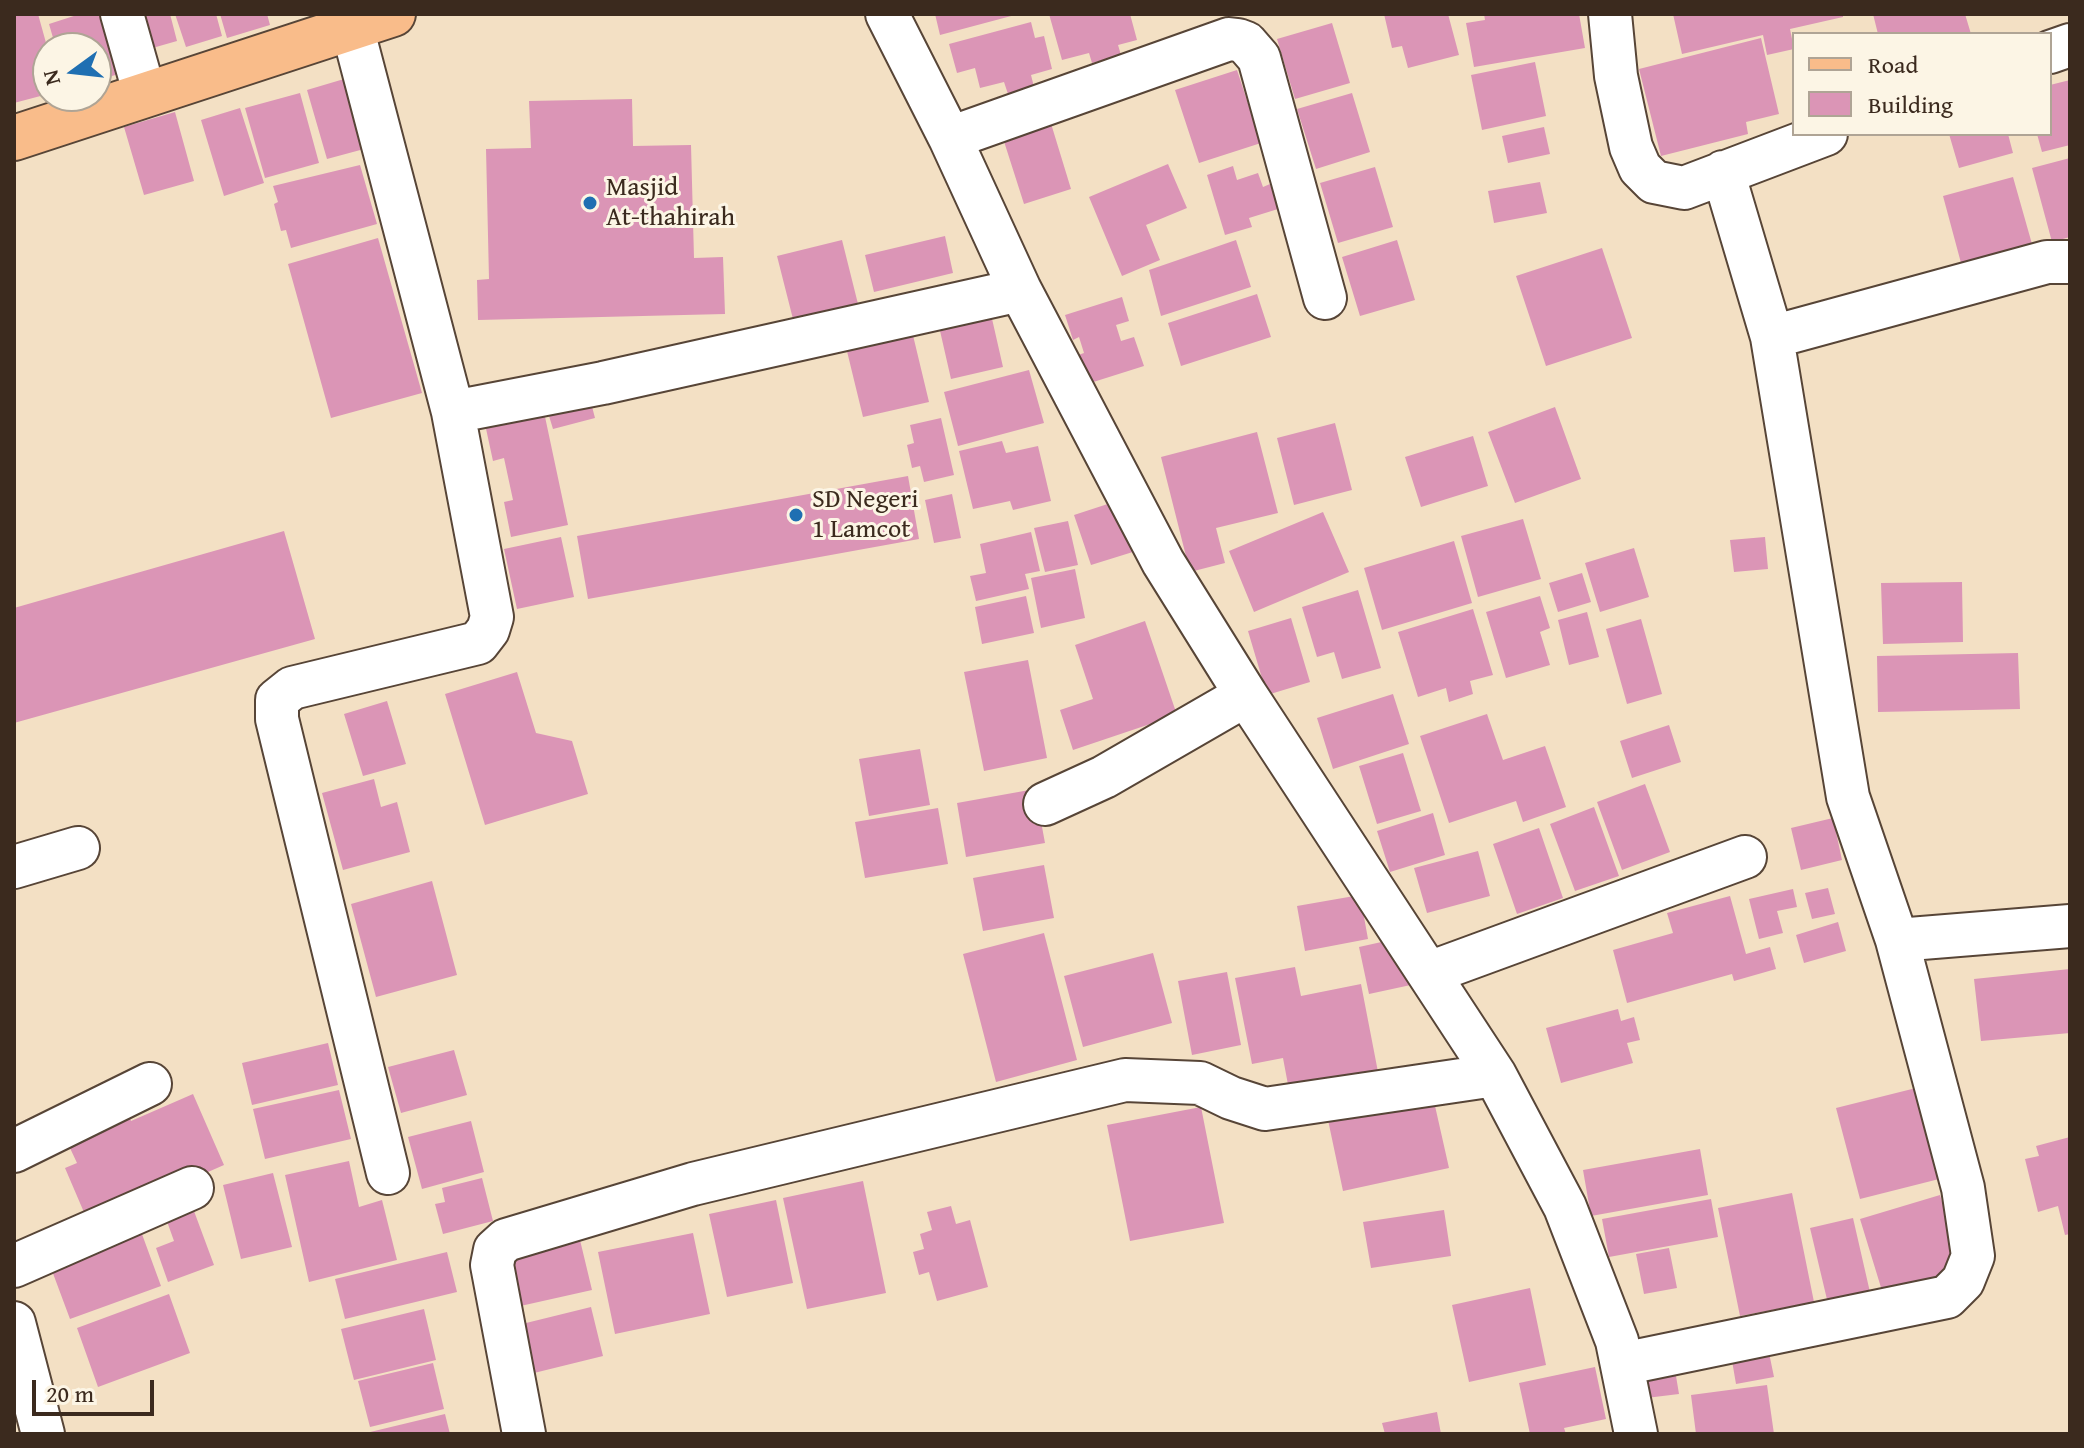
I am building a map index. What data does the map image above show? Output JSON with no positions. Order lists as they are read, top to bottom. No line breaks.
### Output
{"places":["Masjid At-thahirah","SD Negeri 1 Lamcot"],"legend":["Road","Building"],"scale_bar":"20 m","north":"left"}
